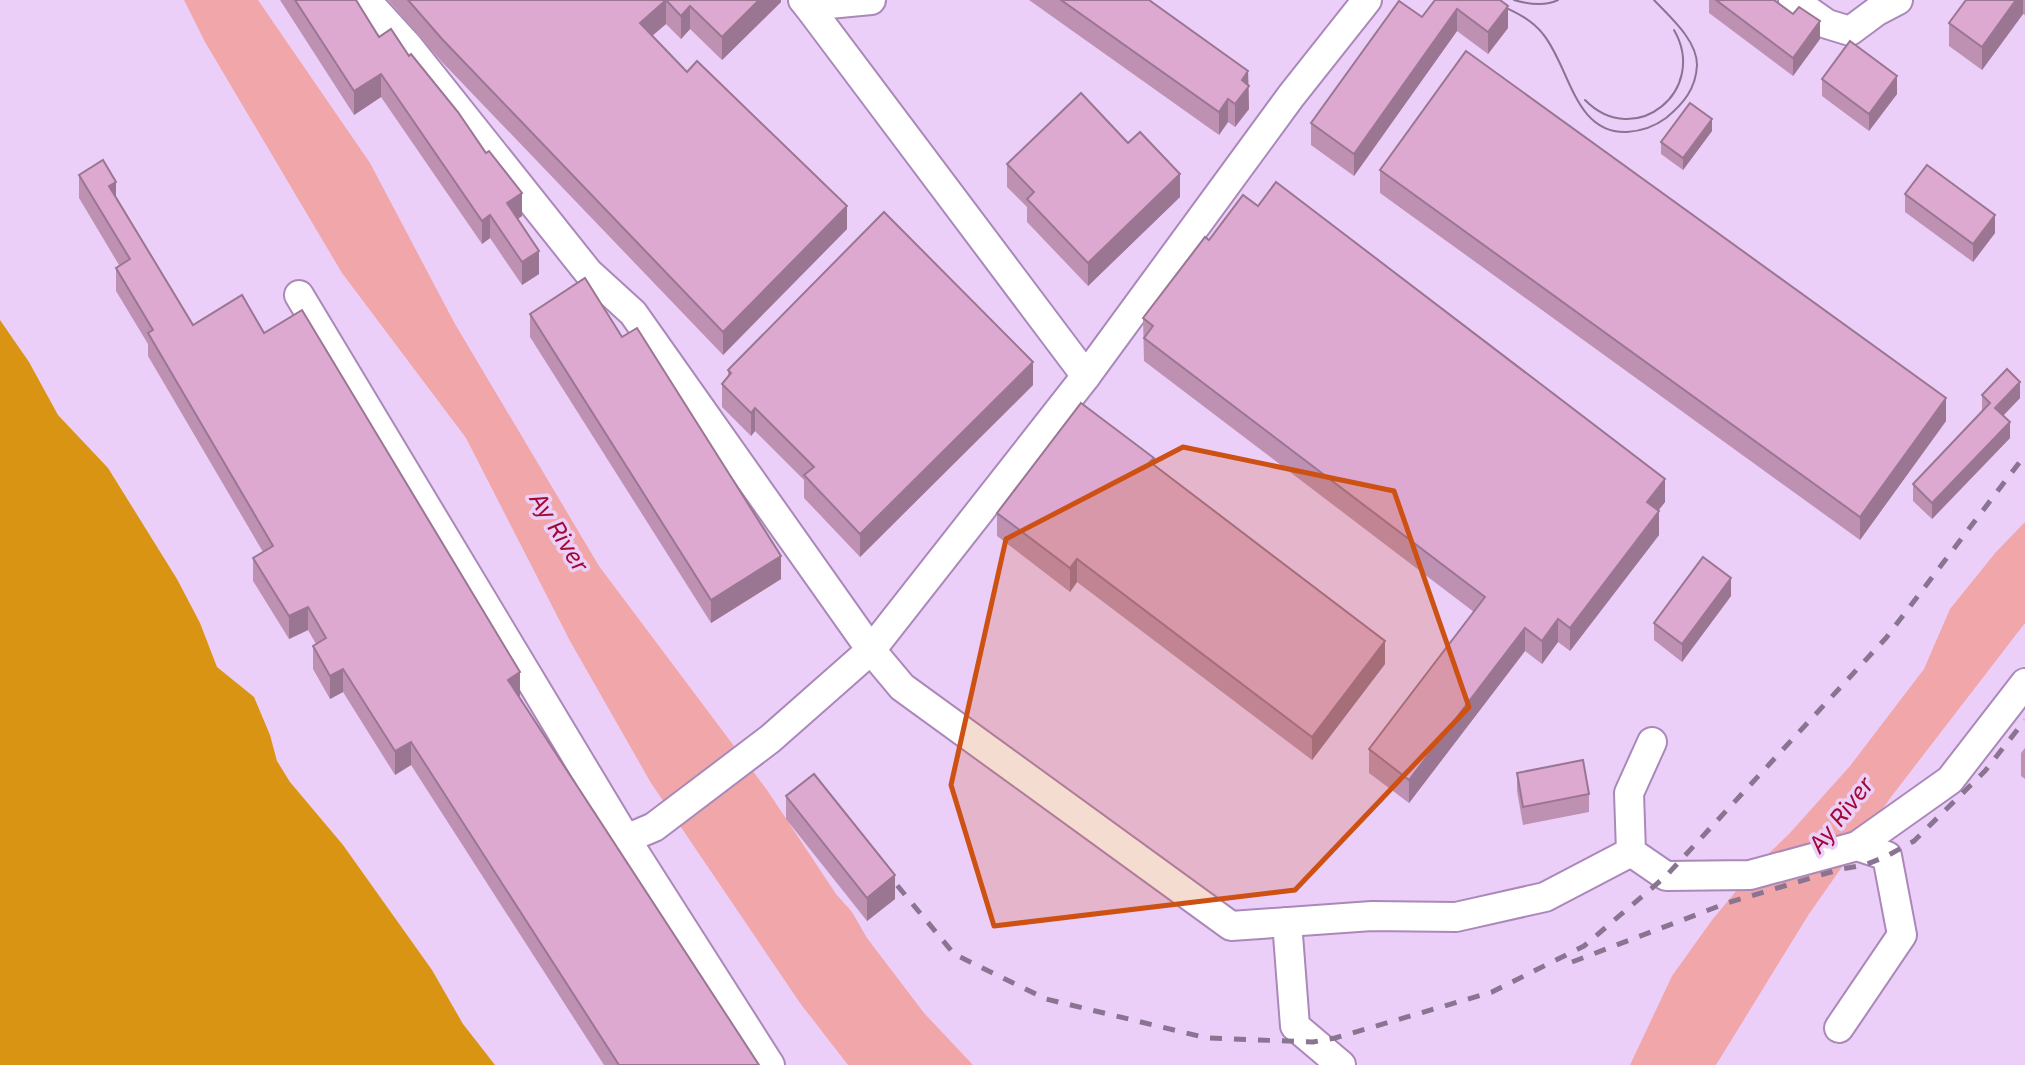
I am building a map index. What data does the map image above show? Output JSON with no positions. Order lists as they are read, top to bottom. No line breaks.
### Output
{"water":["Ay River"]}
